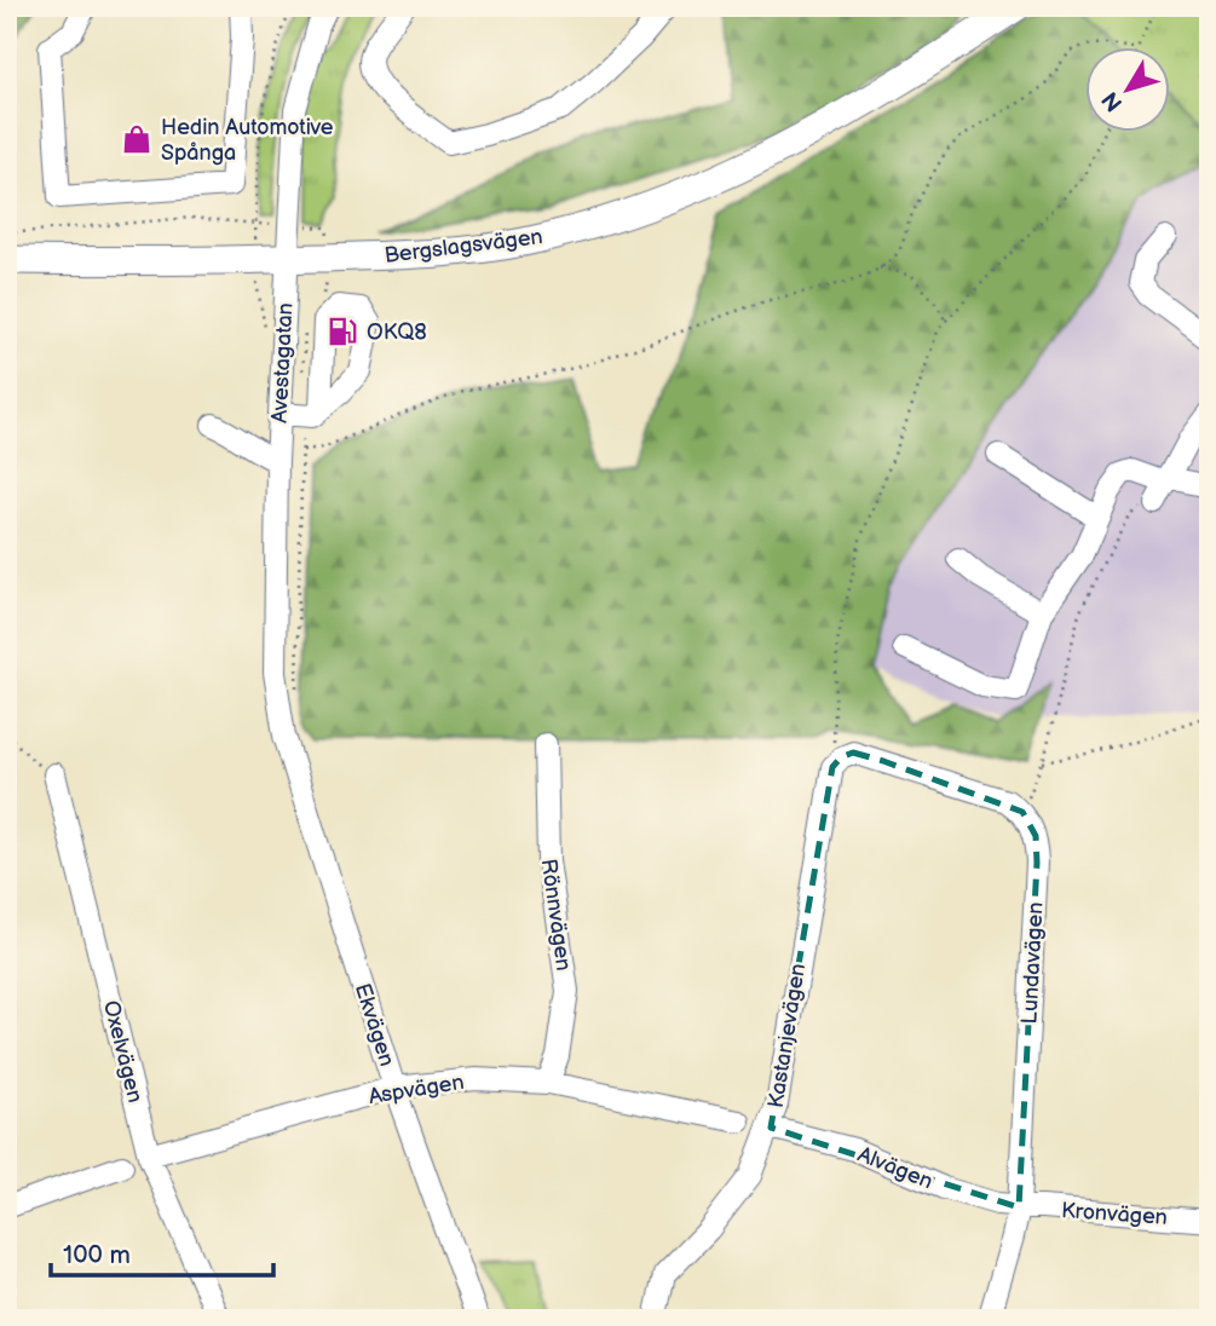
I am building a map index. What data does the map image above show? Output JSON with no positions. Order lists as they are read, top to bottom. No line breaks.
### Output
{"streets":{"main road":["Bergslagsvägen"],"street":["Avestagatan","Rönnvägen","Lundavägen","Ekvägen","Kastanjevägen","Oxelvägen","Aspvägen","Alvägen","Kronvägen"]},"crossings":[["Bergslagsvägen","Avestagatan"],["Avestagatan","Ekvägen"],["Rönnvägen","Aspvägen"],["Lundavägen","Alvägen"],["Lundavägen","Kronvägen"],["Ekvägen","Aspvägen"],["Kastanjevägen","Alvägen"],["Oxelvägen","Aspvägen"],["Alvägen","Kronvägen"]],"places":{"shop":["Hedin Automotive Spånga"],"fuel station":["OKQ8"]},"scale_bar":"100 m","north":"bottom left"}
